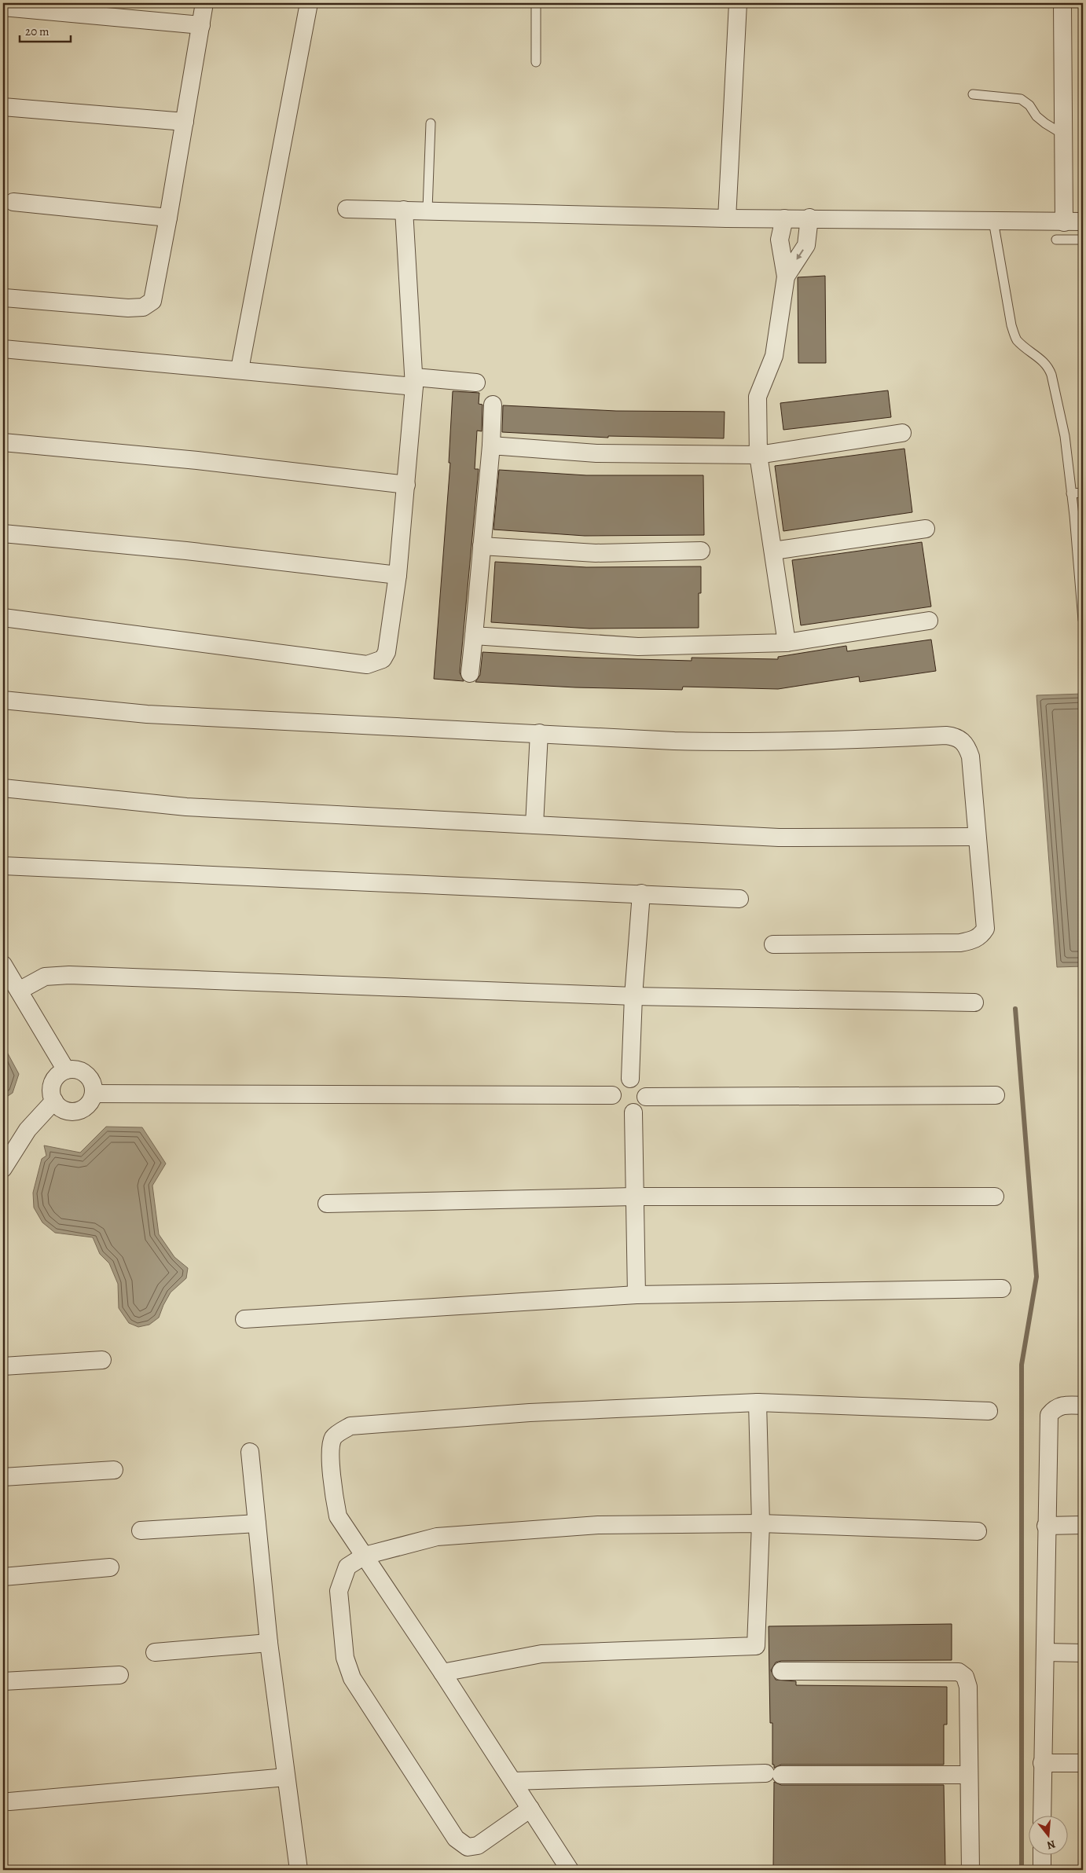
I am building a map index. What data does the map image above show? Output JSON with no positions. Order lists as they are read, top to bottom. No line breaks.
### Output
{"scale_bar":"20 m","north":"bottom"}
